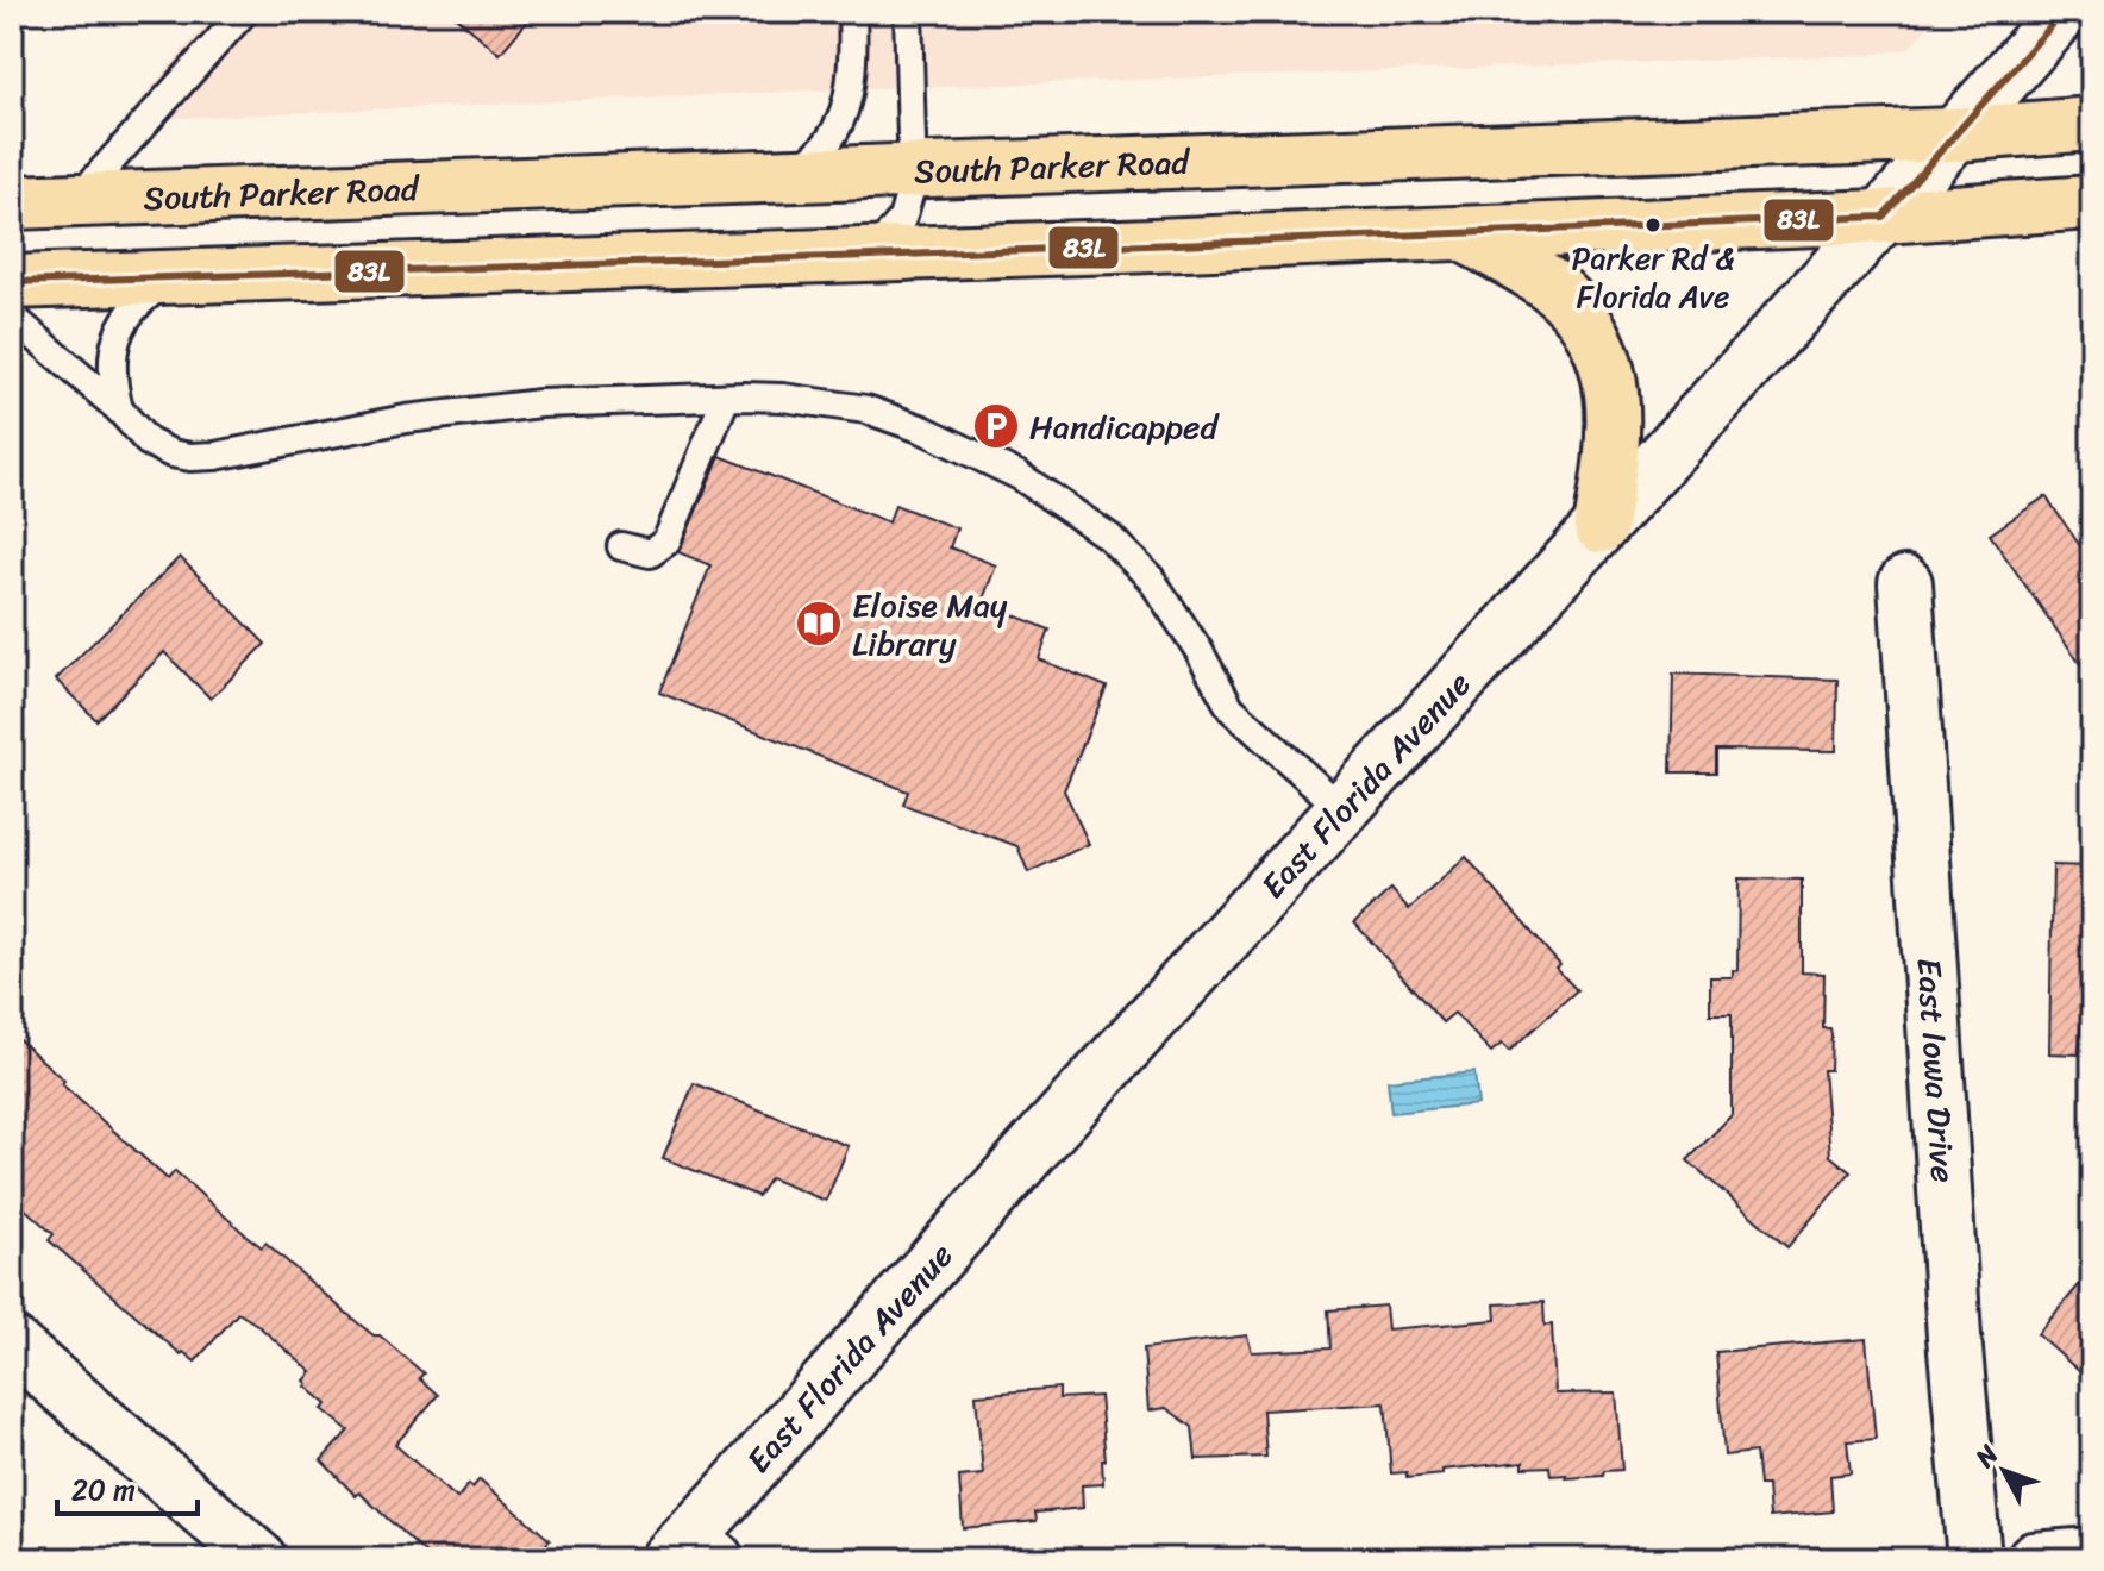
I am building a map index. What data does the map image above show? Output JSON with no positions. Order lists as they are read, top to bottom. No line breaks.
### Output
{"streets":{"main road":["South Parker Road"],"street":["East Florida Avenue","East Iowa Drive"]},"crossings":[["South Parker Road","East Florida Avenue"]],"places":{"other":["Parker Rd & Florida Ave"],"parking":["Handicapped"],"library":["Eloise May Library"]},"lines":["transit line 83L"],"scale_bar":"20 m","north":"top left"}
